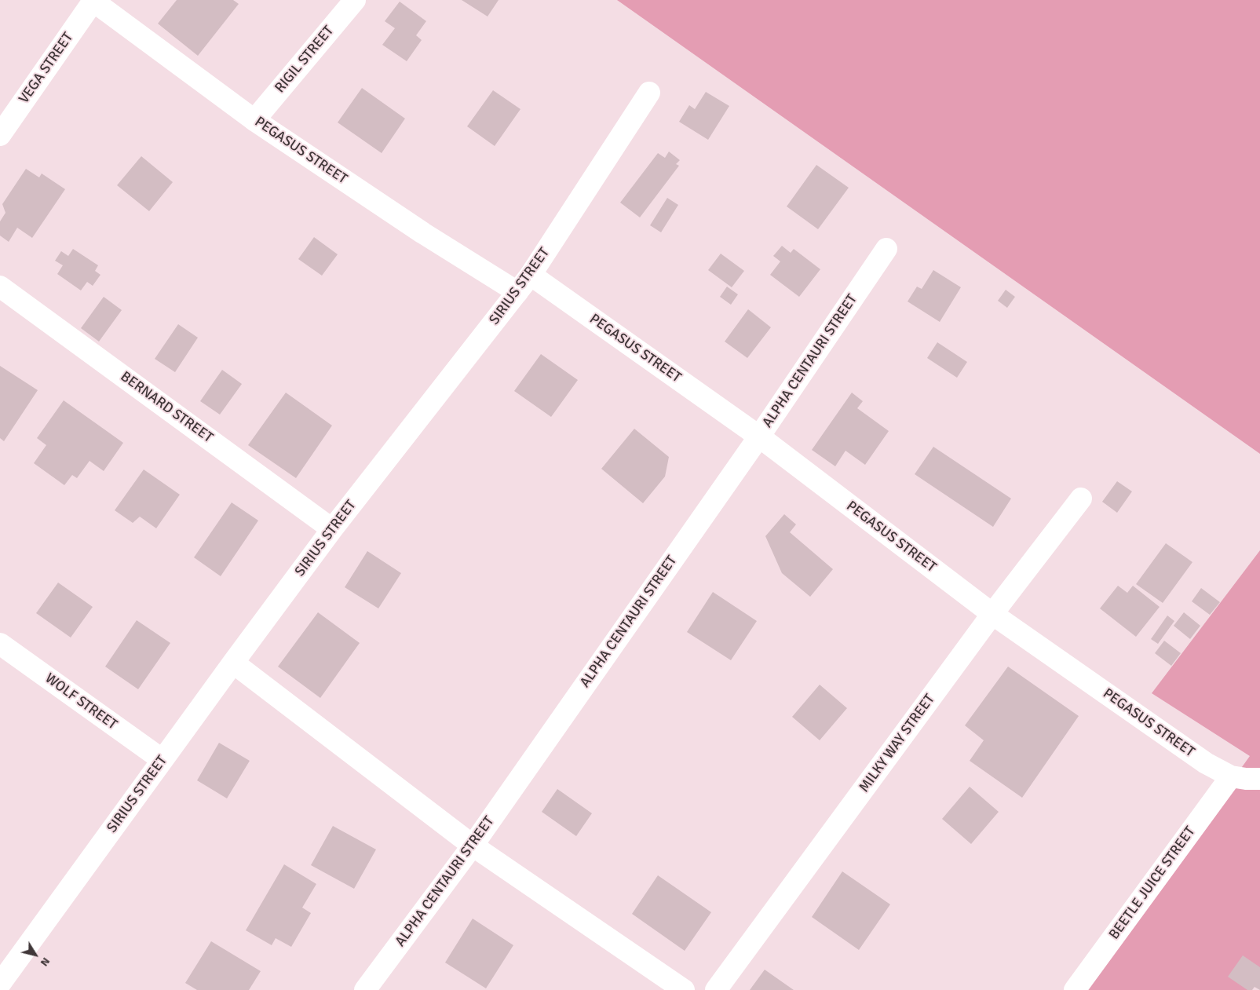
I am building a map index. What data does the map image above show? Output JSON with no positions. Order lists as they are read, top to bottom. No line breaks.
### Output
{"streets":{"street":["RIGIL STREET","VEGA STREET","PEGASUS STREET","SIRIUS STREET","ALPHA CENTAURI STREET","BERNARD STREET","WOLF STREET","MILKY WAY STREET","BEETLE JUICE STREET"]},"crossings":[["RIGIL STREET","PEGASUS STREET"],["VEGA STREET","PEGASUS STREET"],["PEGASUS STREET","SIRIUS STREET"],["PEGASUS STREET","ALPHA CENTAURI STREET"],["PEGASUS STREET","MILKY WAY STREET"],["PEGASUS STREET","BEETLE JUICE STREET"],["SIRIUS STREET","BERNARD STREET"],["SIRIUS STREET","WOLF STREET"]],"north":"bottom right"}
